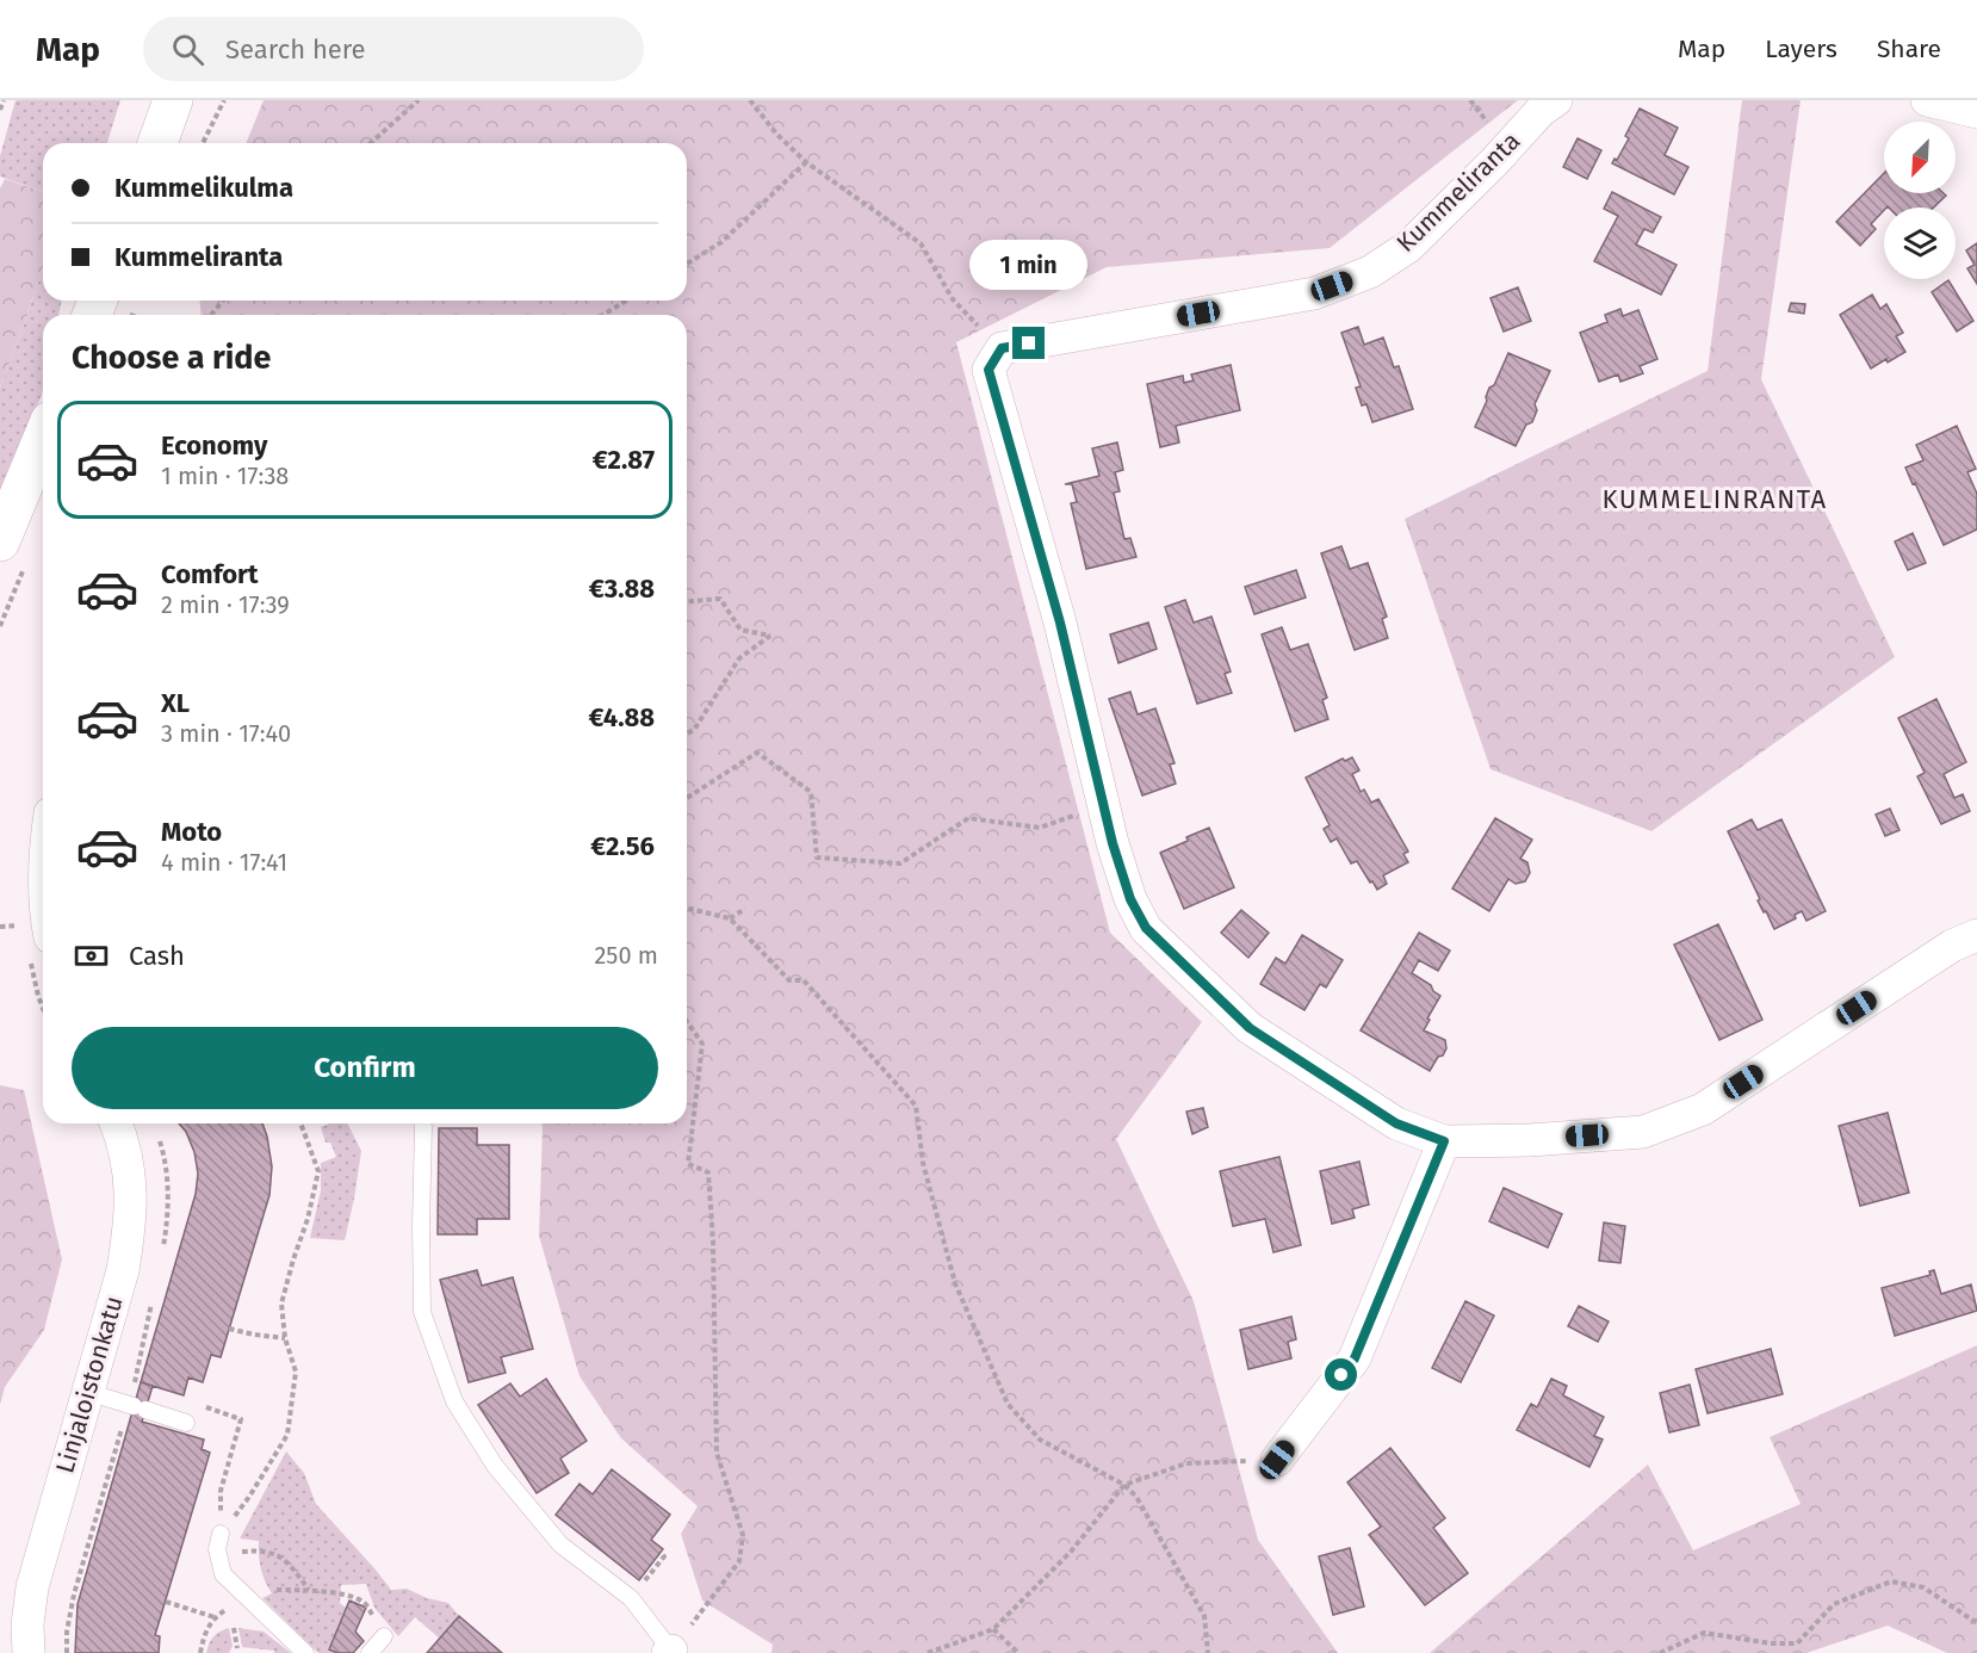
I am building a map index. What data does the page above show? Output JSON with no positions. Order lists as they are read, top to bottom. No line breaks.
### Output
{"streets":{"street":["Kummeliranta","Linjaloistonkatu"]},"districts":["KUMMELINRANTA"],"north":"bottom left","page":{"header":"Map","search":"Search here","nav":["Map","Layers","Share"],"banner":["Kummelikulma","Kummeliranta"],"bubble":"1 min","heading":"Choose a ride","list":[{"name":"Economy","note":"1 min · 17:38","value":"€2.87"},{"name":"Comfort","note":"2 min · 17:39","value":"€3.88"},{"name":"XL","note":"3 min · 17:40","value":"€4.88"},{"name":"Moto","note":"4 min · 17:41","value":"€2.56"}],"pay":["Cash","250 m"],"buttons":"Confirm"}}
